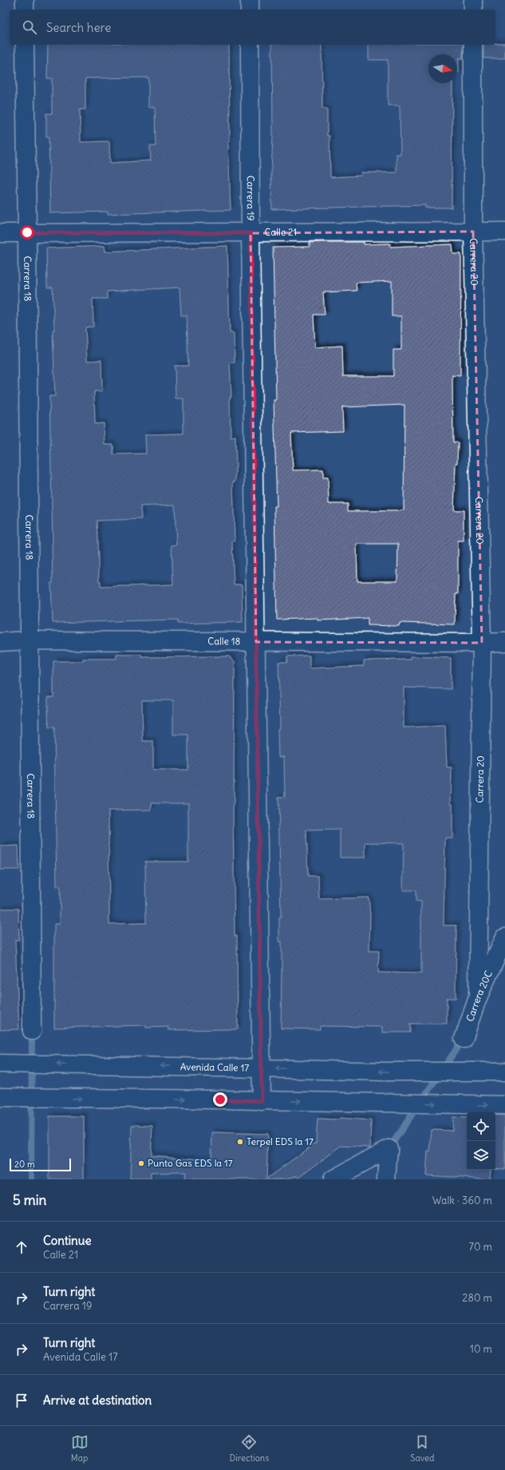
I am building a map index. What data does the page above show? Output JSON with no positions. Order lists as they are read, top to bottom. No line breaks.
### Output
{"streets":{"street":["Carrera 19","Calle 21","Carrera 20","Carrera 18","Calle 18","Carrera 20C","Avenida Calle 17"]},"crossings":[["Carrera 19","Calle 21"],["Carrera 19","Calle 18"],["Carrera 19","Avenida Calle 17"],["Calle 21","Carrera 20"],["Calle 21","Carrera 18"],["Carrera 20","Calle 18"],["Carrera 20","Carrera 20C"],["Carrera 18","Calle 18"]],"places":["Terpel EDS la 17","Punto Gas EDS la 17"],"scale_bar":"20 m","north":"right","page":{"search":"Search here","scale":"20 m","heading":["5 min","Walk · 360 m"],"list":[["Continue","Calle 21","70 m"],["Turn right","Carrera 19","280 m"],["Turn right","Avenida Calle 17","10 m"],"Arrive at destination"],"nav":["Map","Directions","Saved"]}}
